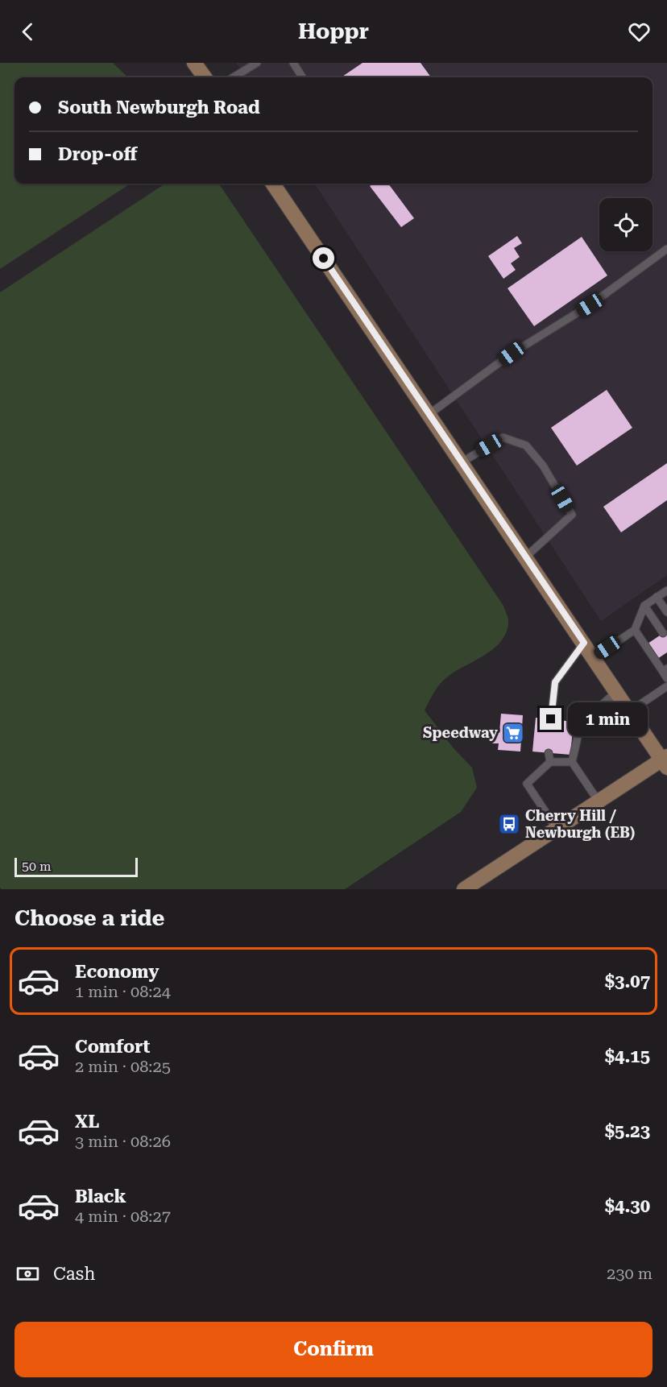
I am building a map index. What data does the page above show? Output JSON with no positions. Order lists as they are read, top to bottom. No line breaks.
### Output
{"places":{"supermarket":["Speedway"],"bus stop":["Cherry Hill / Newburgh (EB)"]},"scale_bar":"50 m","page":{"header":"Hoppr","banner":["South Newburgh Road","Drop-off"],"bubble":"1 min","scale":"50 m","heading":"Choose a ride","list":[{"name":"Economy","note":"1 min · 08:24","value":"$3.07"},{"name":"Comfort","note":"2 min · 08:25","value":"$4.15"},{"name":"XL","note":"3 min · 08:26","value":"$5.23"},{"name":"Black","note":"4 min · 08:27","value":"$4.30"}],"pay":["Cash","230 m"],"buttons":"Confirm"}}
